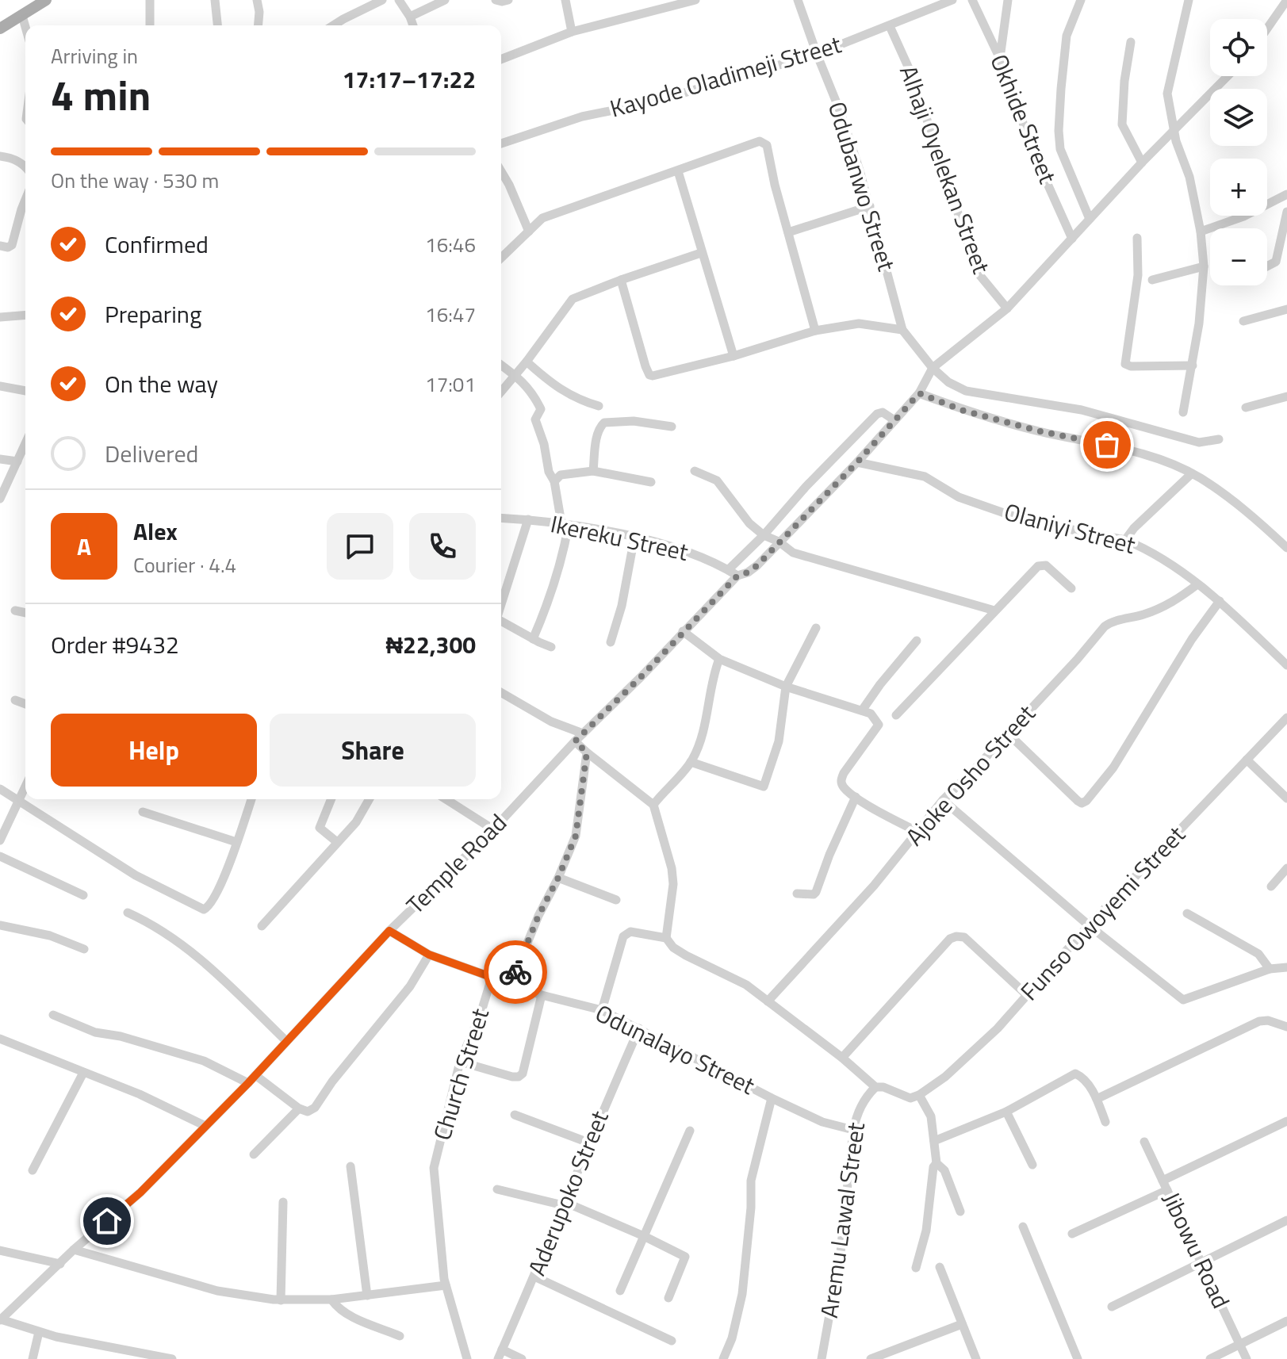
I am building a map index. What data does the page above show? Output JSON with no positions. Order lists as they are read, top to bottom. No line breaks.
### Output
{"streets":{"street":["Kayode Oladimeji Street","Okhide Street","Alhaji Oyelekan Street","Odubanwo Street","Olaniyi Street","Ikereku Street","Ajoke Osho Street","Temple Road","Funso Owoyemi Street","Odunalayo Street","Church Street","Aderupoko Street","Aremu Lawal Street","Jibowu Road"]},"crossings":[["Kayode Oladimeji Street","Alhaji Oyelekan Street"],["Kayode Oladimeji Street","Odubanwo Street"],["Odubanwo Street","Temple Road"],["Olaniyi Street","Ajoke Osho Street"],["Olaniyi Street","Temple Road"],["Ikereku Street","Temple Road"],["Temple Road","Odunalayo Street"],["Odunalayo Street","Church Street"],["Odunalayo Street","Aderupoko Street"],["Odunalayo Street","Aremu Lawal Street"]],"page":{"map_buttons":["+","−"],"heading":["4 min","Arriving in","17:17–17:22"],"panel":["Alex","Courier · 4.4","Order #9432","₦22,300"],"bar":"On the way · 530 m","list":[["Confirmed","16:46"],["Preparing","16:47"],["On the way","17:01"],"Delivered"],"round":"A","buttons":["Help","Share"]}}
